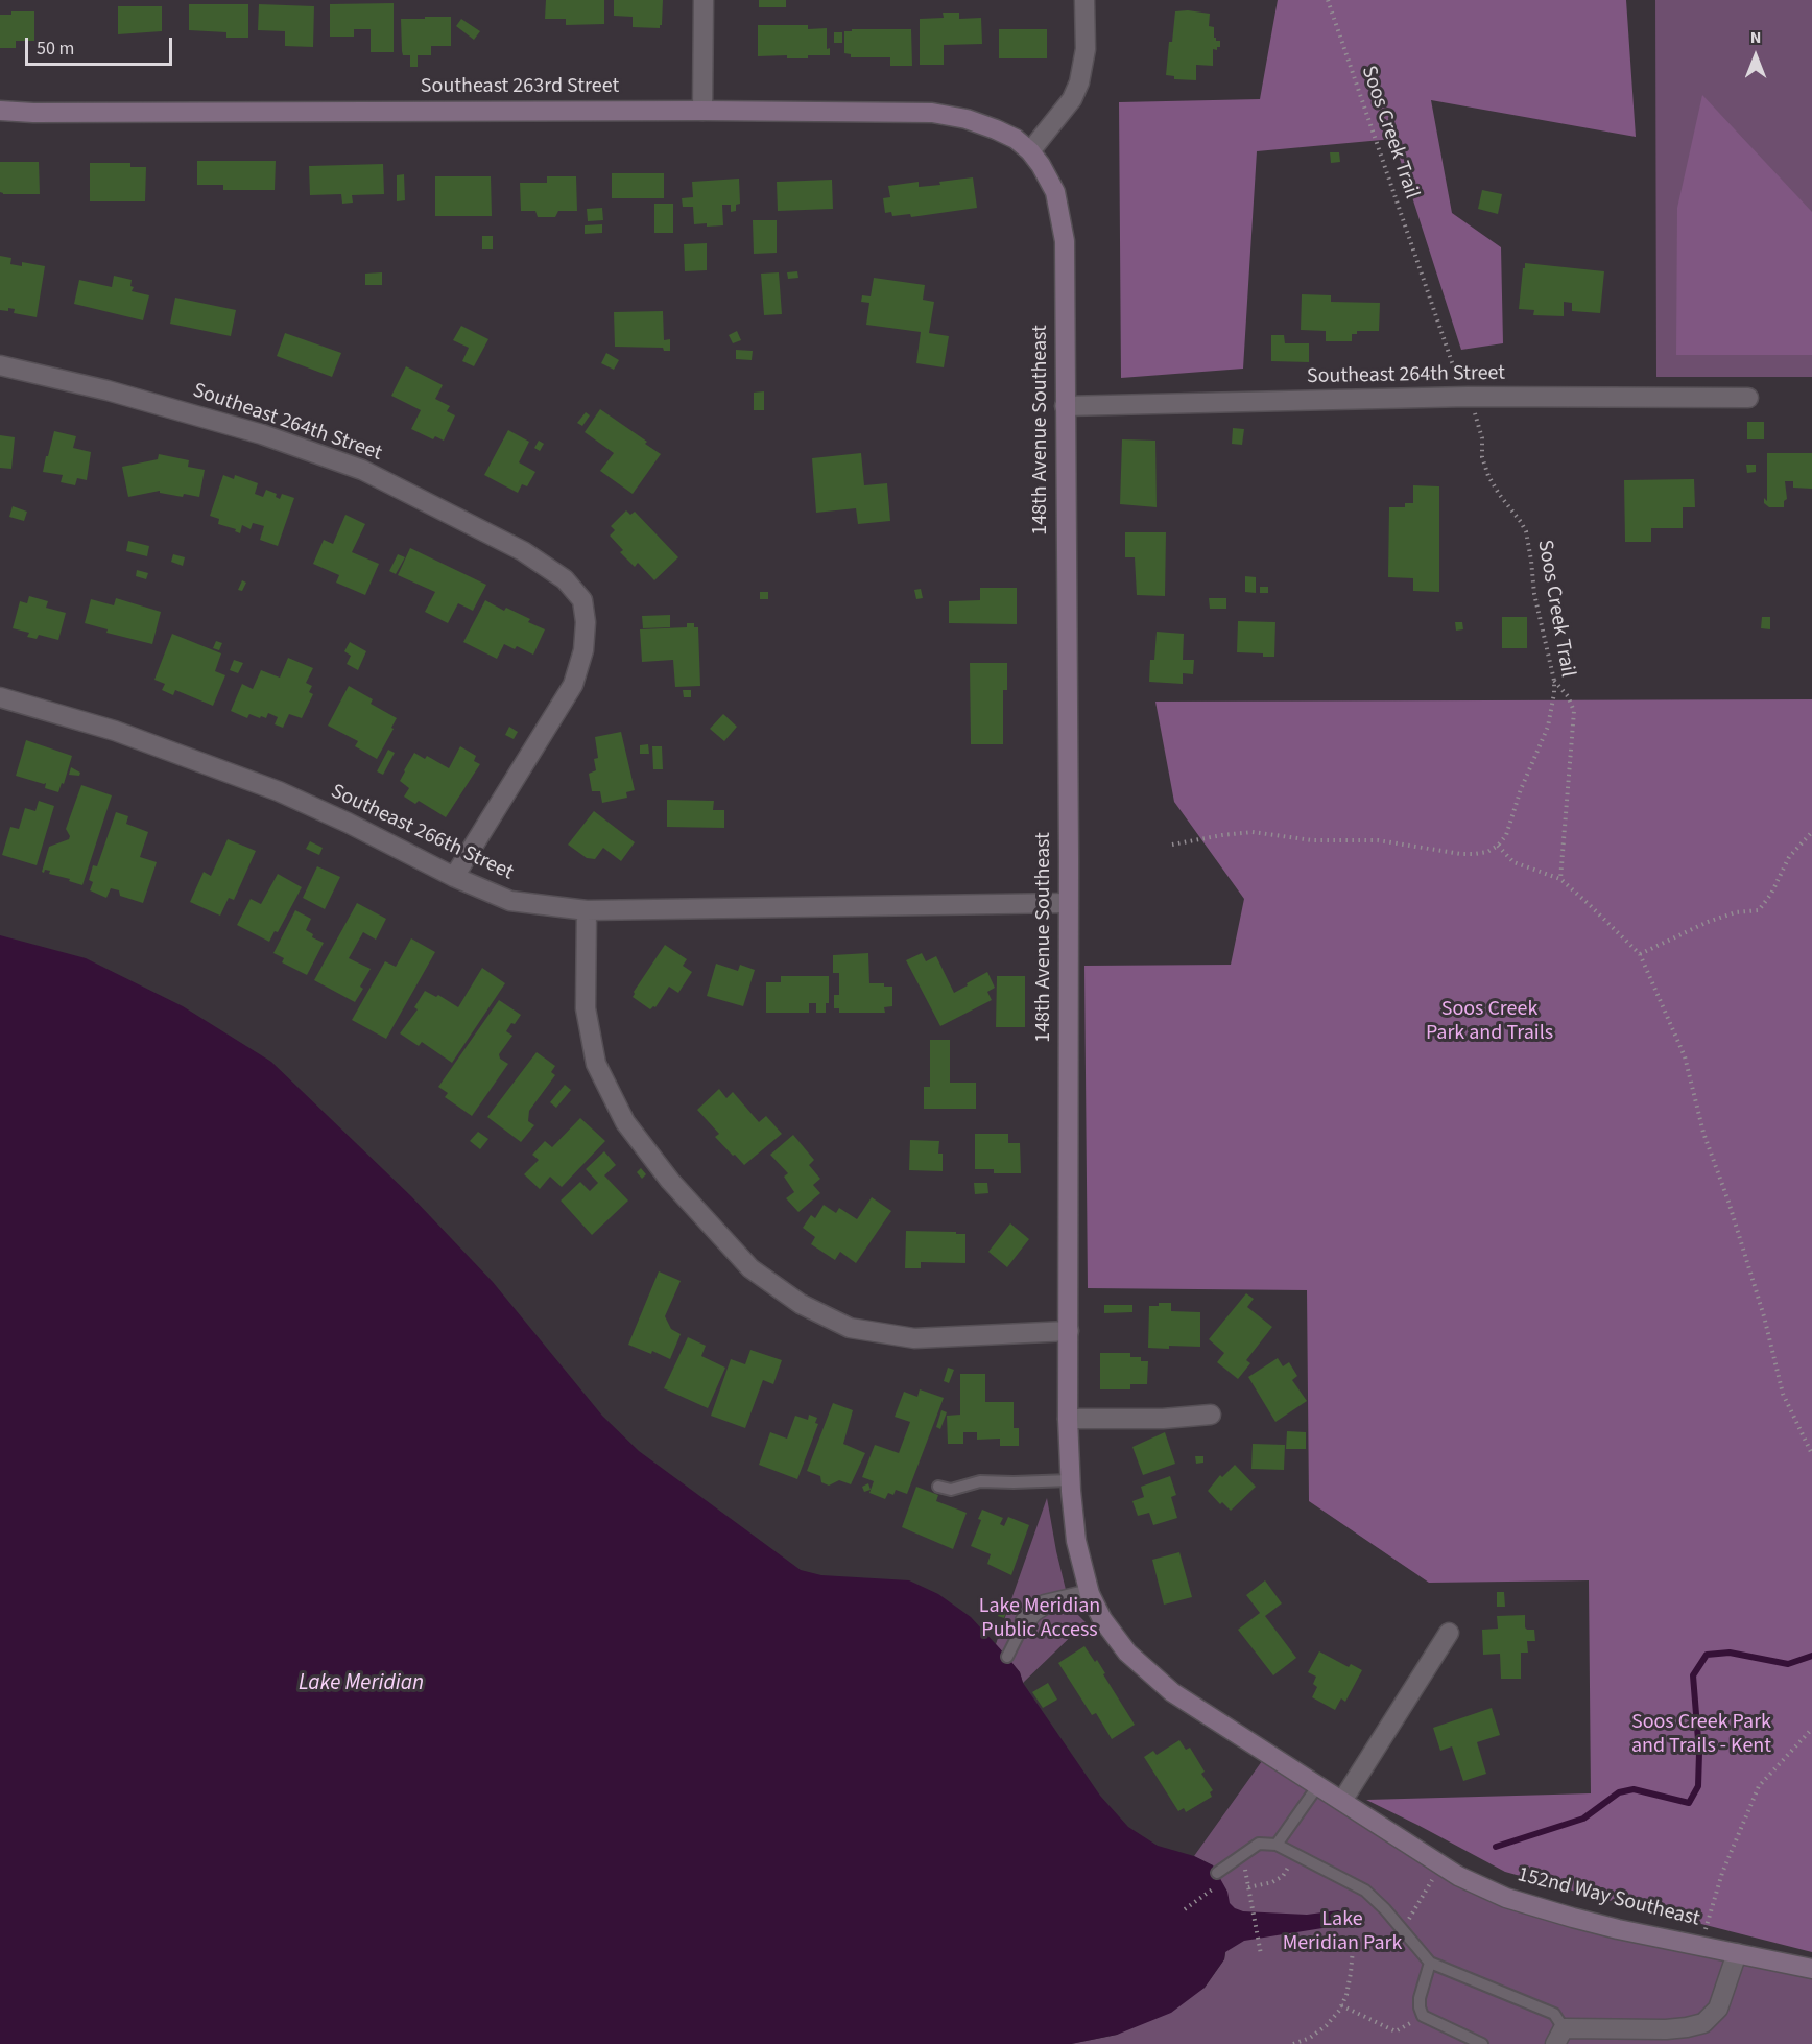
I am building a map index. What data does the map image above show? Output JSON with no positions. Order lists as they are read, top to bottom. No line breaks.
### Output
{"streets":{"street":["Southeast 263rd Street","Southeast 264th Street","148th Avenue Southeast","Southeast 266th Street","152nd Way Southeast"],"path":["Soos Creek Trail"]},"crossings":[["Southeast 263rd Street","148th Avenue Southeast"],["Soos Creek Trail","Southeast 264th Street"],["Southeast 264th Street","148th Avenue Southeast"],["Southeast 264th Street","Southeast 266th Street"],["148th Avenue Southeast","Southeast 266th Street"],["148th Avenue Southeast","152nd Way Southeast"]],"water":["Lake Meridian"],"parks":["Soos Creek Park and Trails","Lake Meridian Public Access","Soos Creek Park and Trails - Kent","Lake Meridian Park"],"scale_bar":"50 m","north":"top"}
